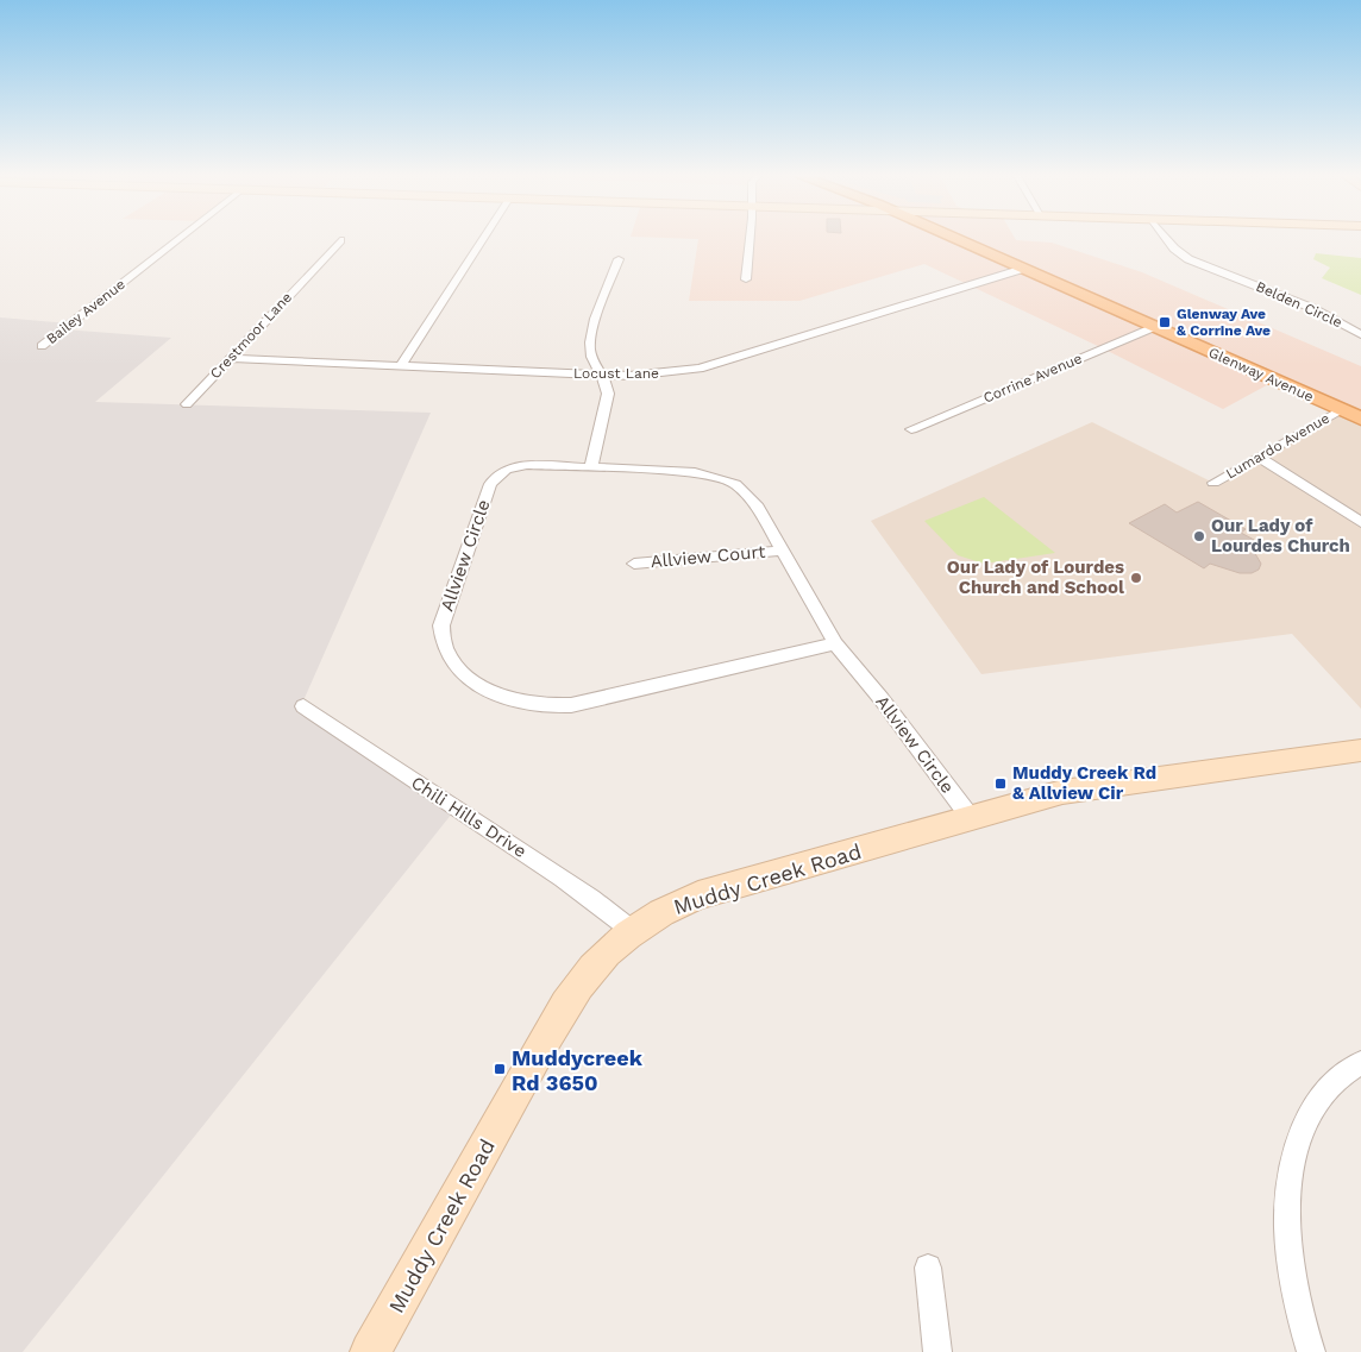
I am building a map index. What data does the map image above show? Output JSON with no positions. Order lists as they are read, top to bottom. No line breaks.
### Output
{"streets":{"main road":["Glenway Avenue"],"street":["Belden Circle","Bailey Avenue","Crestmoor Lane","Locust Lane","Corrine Avenue","Lumardo Avenue","Allview Circle","Allview Court","Chili Hills Drive","Muddy Creek Road"]},"crossings":[["Crestmoor Lane","Locust Lane"],["Locust Lane","Glenway Avenue"],["Glenway Avenue","Corrine Avenue"],["Glenway Avenue","Lumardo Avenue"],["Allview Circle","Allview Court"],["Allview Circle","Muddy Creek Road"],["Chili Hills Drive","Muddy Creek Road"]],"places":{"transit":["Glenway Ave & Corrine Ave","Muddy Creek Rd & Allview Cir","Muddycreek Rd 3650"],"other":["Our Lady of Lourdes Church","Our Lady of Lourdes Church and School"]}}
